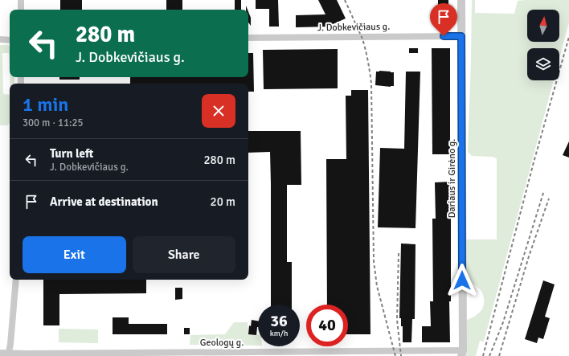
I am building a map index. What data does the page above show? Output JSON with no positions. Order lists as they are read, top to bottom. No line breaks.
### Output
{"streets":{"street":["J. Dobkevičiaus g.","Dariaus ir Girėno g.","Geologų g."]},"crossings":[["J. Dobkevičiaus g.","Dariaus ir Girėno g."],["Dariaus ir Girėno g.","Geologų g."]],"north":"top","page":{"turn":["280 m","J. Dobkevičiaus g."],"heading":["1 min","300 m · 11:25"],"list":[{"name":"Turn left","note":"J. Dobkevičiaus g.","value":"280 m"},{"name":"Arrive at destination","value":"20 m"}],"buttons":["Exit","Share"],"speed":"36 km/h","limit":"40"}}
